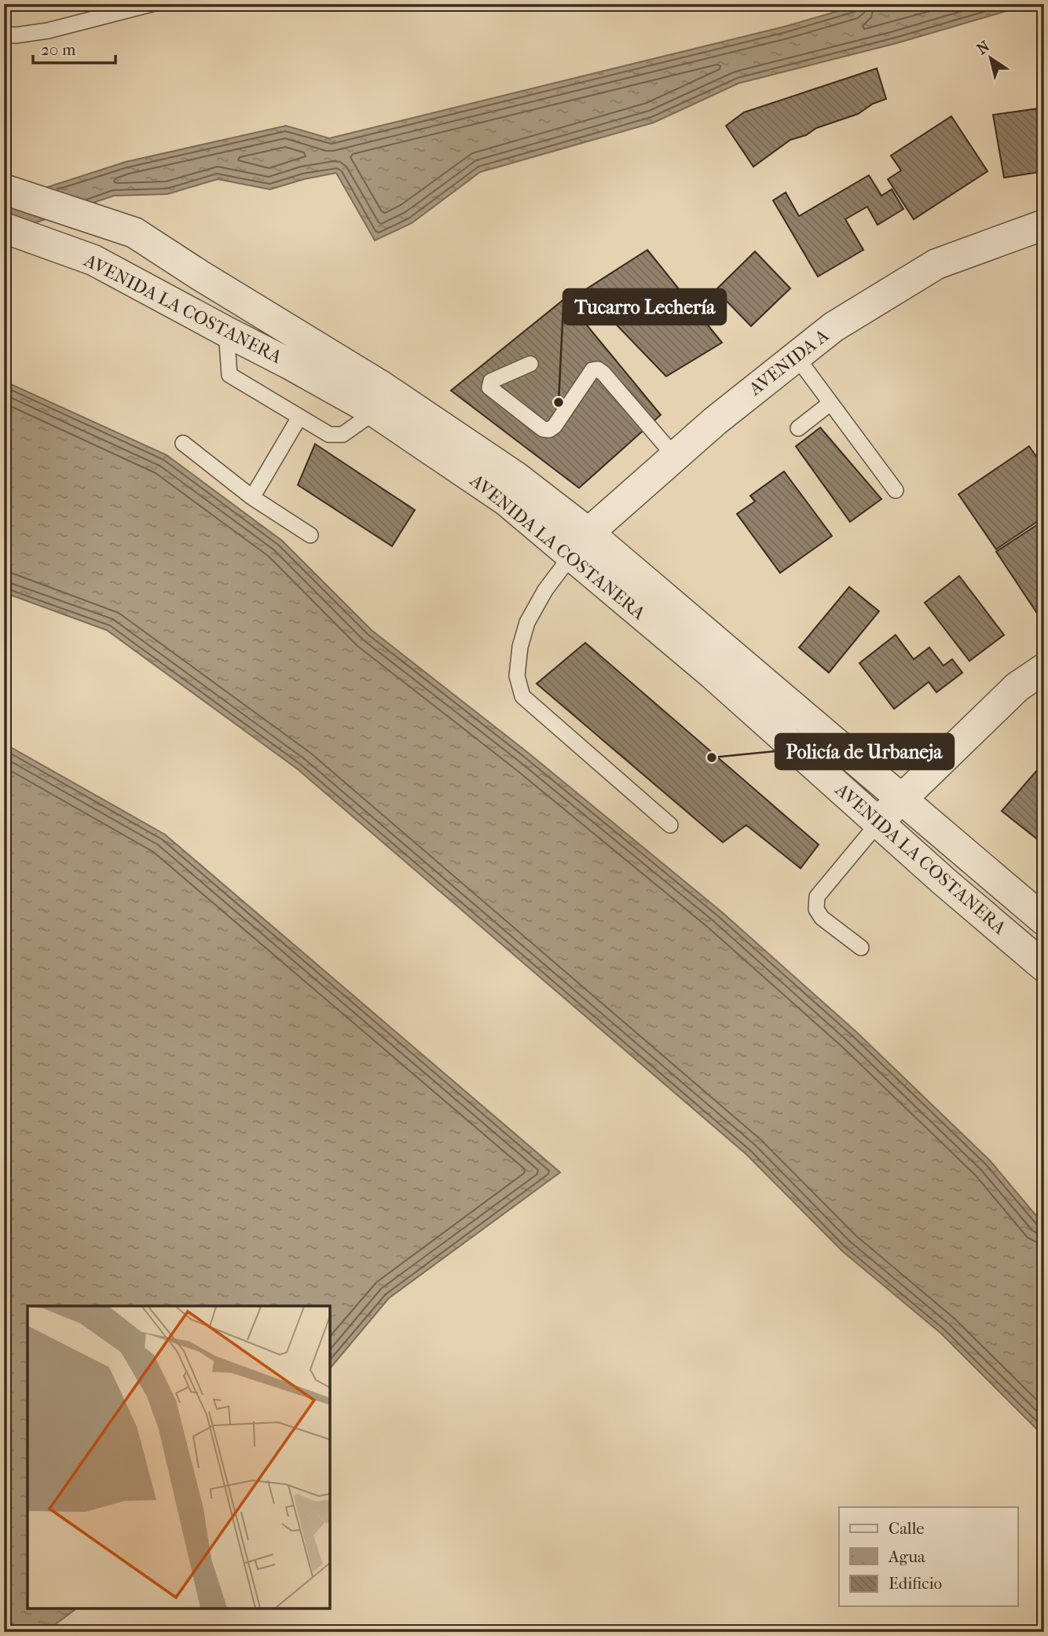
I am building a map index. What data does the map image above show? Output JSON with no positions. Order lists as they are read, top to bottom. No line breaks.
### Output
{"streets":{"street":["AVENIDA LA COSTANERA","AVENIDA A"]},"crossings":[["AVENIDA LA COSTANERA","AVENIDA A"]],"places":["Tucarro Lechería","Policía de Urbaneja"],"legend":["Calle","Agua","Edificio"],"scale_bar":"20 m","north":"top left"}
